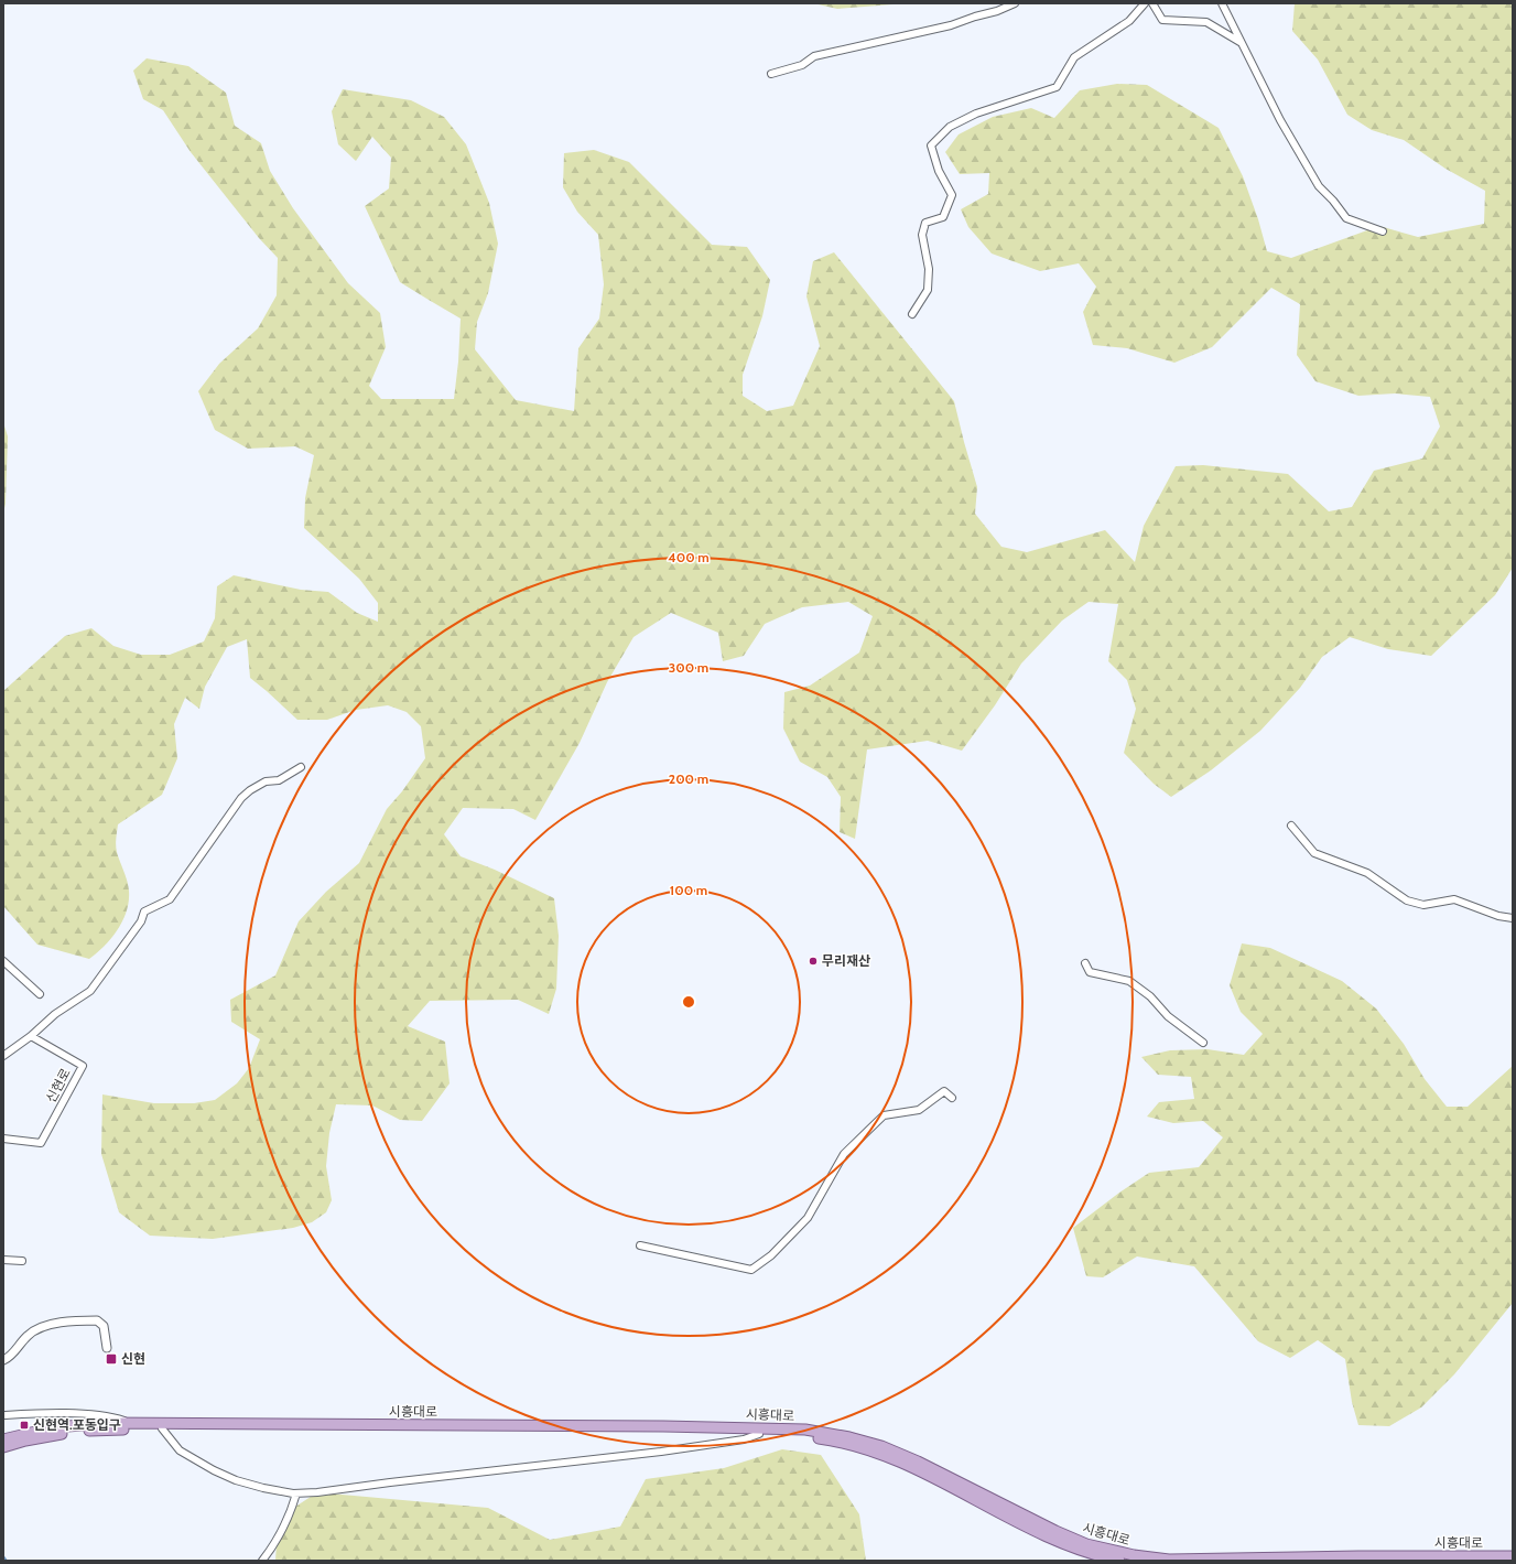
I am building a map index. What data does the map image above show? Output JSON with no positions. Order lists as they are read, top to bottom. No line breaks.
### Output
{"streets":{"main road":["시흥대로"],"street":["신현로"]},"places":{"other":["무리재산"],"transit":["신현","신현역.포동입구"]},"rings":["400 m","300 m","200 m","100 m"]}
